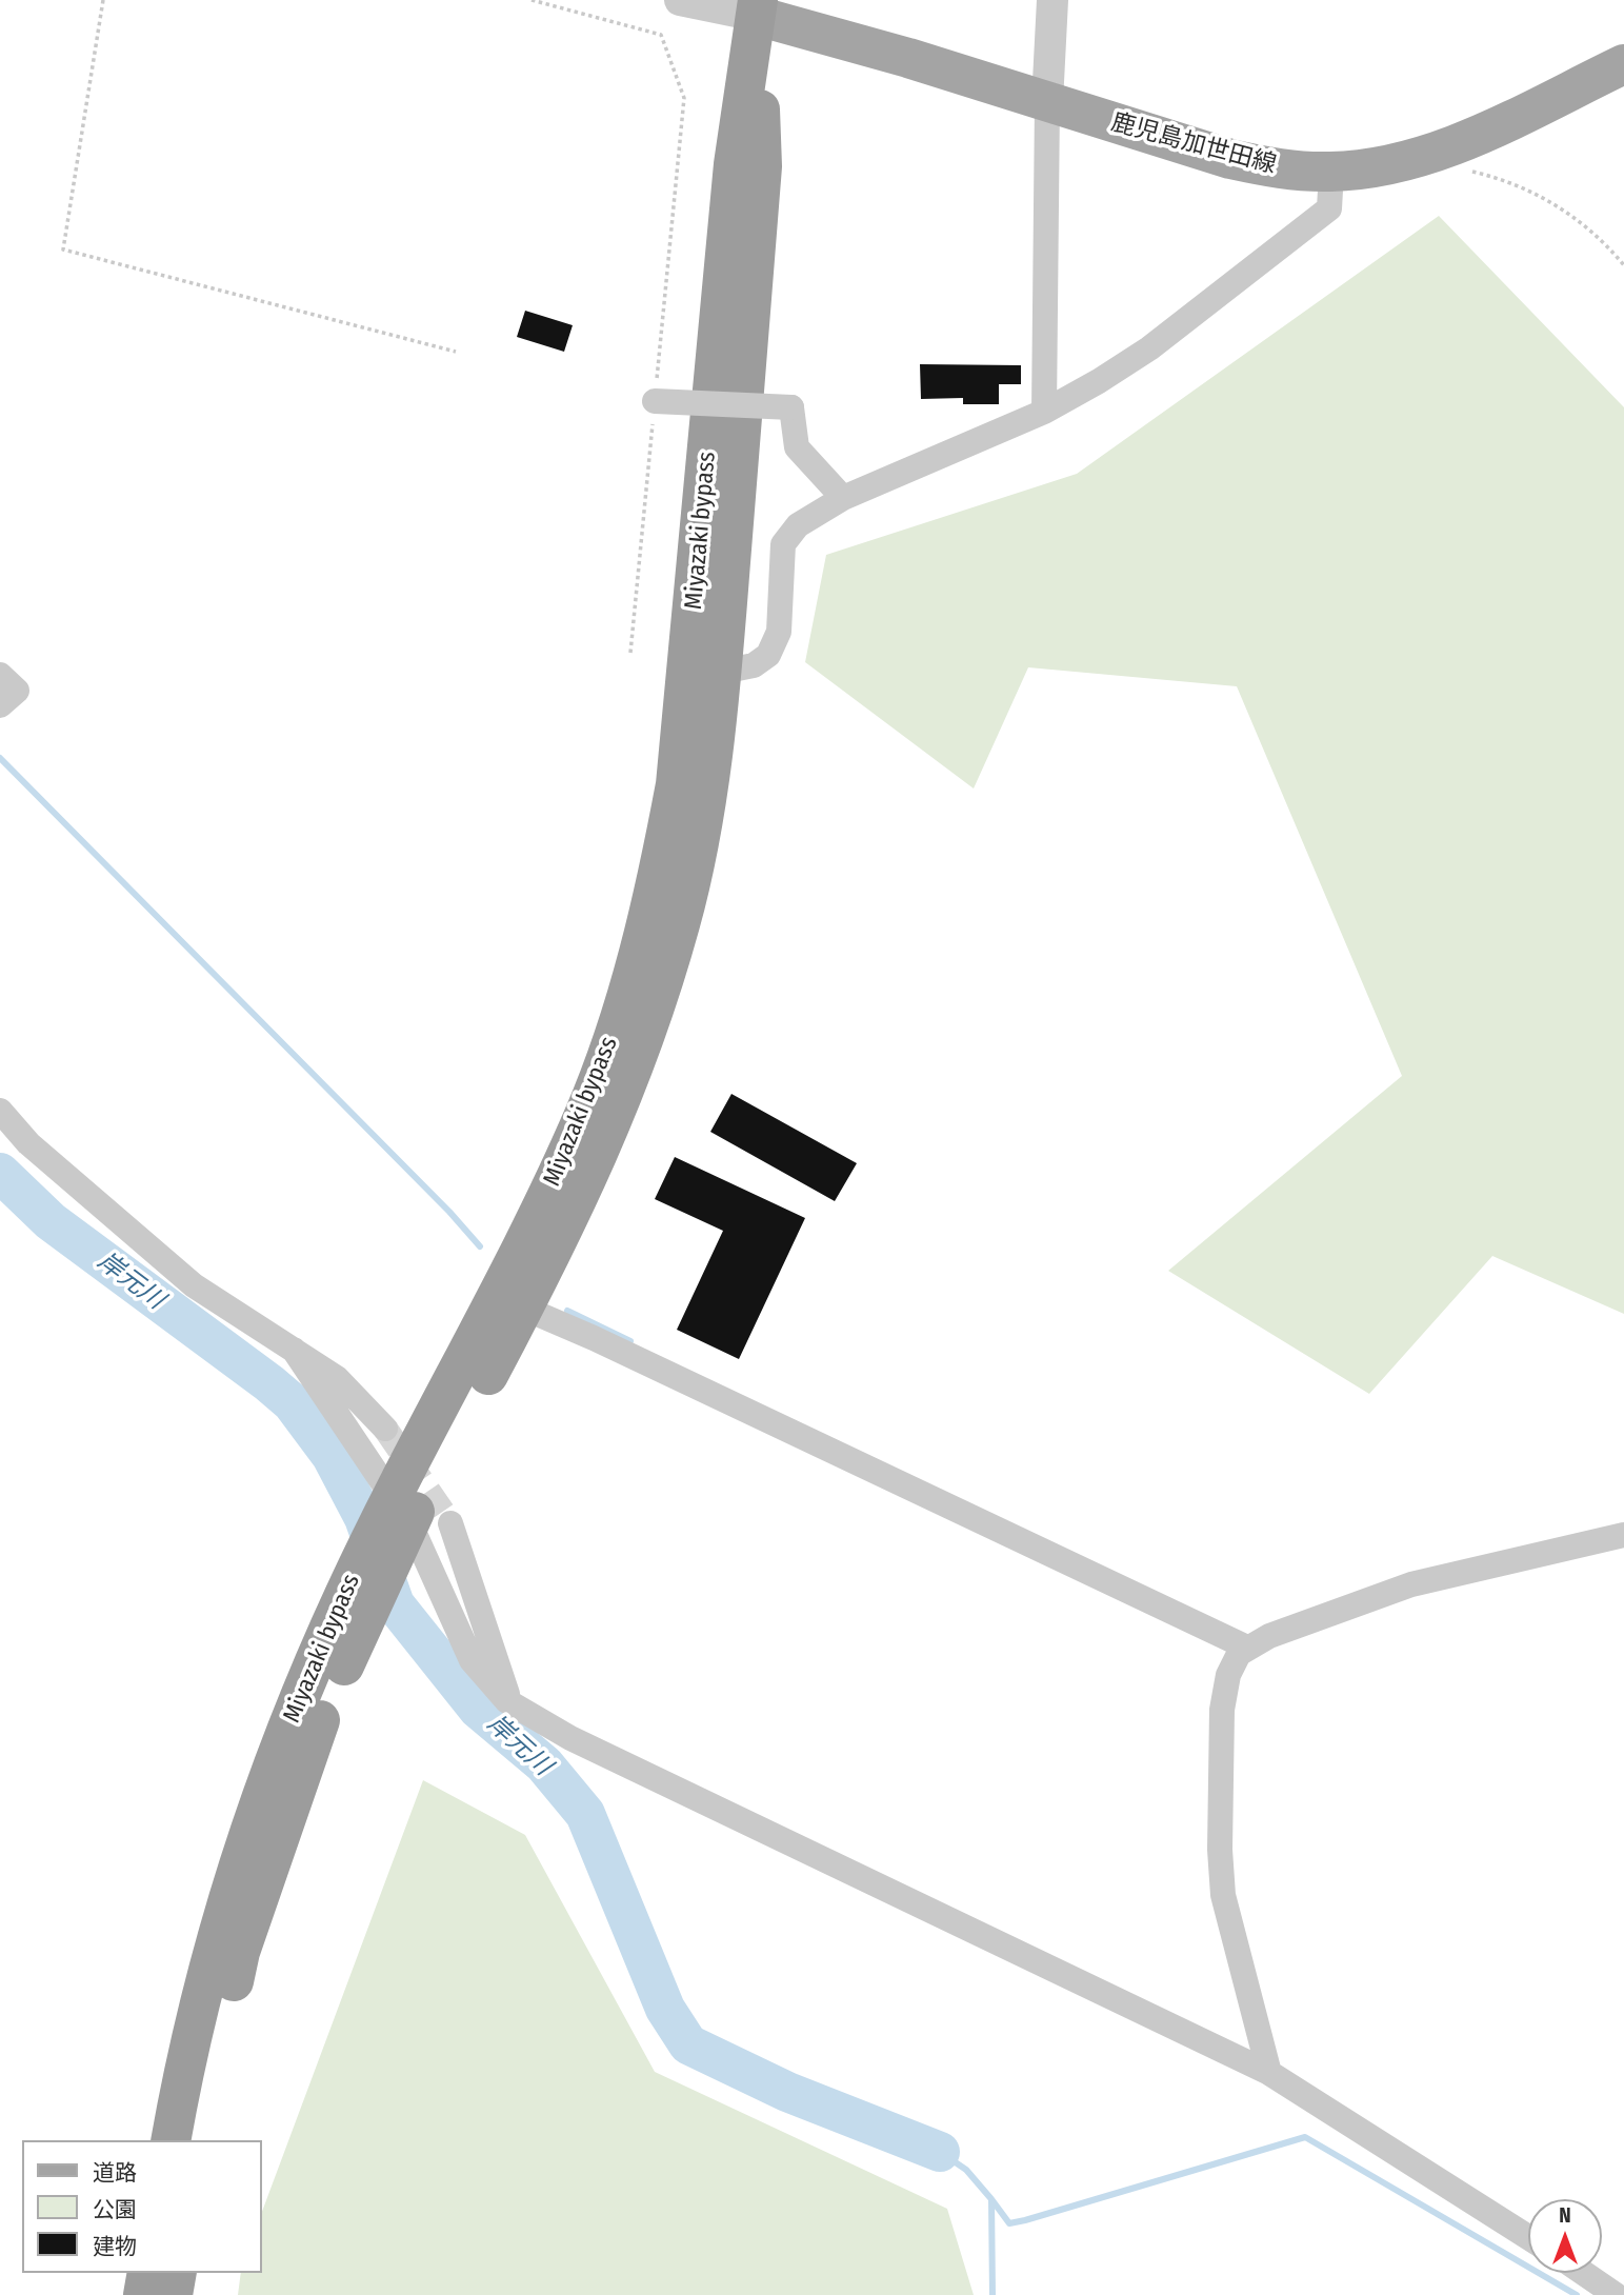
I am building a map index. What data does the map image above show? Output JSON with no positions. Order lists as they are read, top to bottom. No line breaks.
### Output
{"streets":{"highway":["Miyazaki bypass"],"main road":["鹿児島加世田線"]},"crossings":[["鹿児島加世田線","Miyazaki bypass"]],"water":["岸元川"],"legend":["道路","公園","建物"],"north":"top"}
